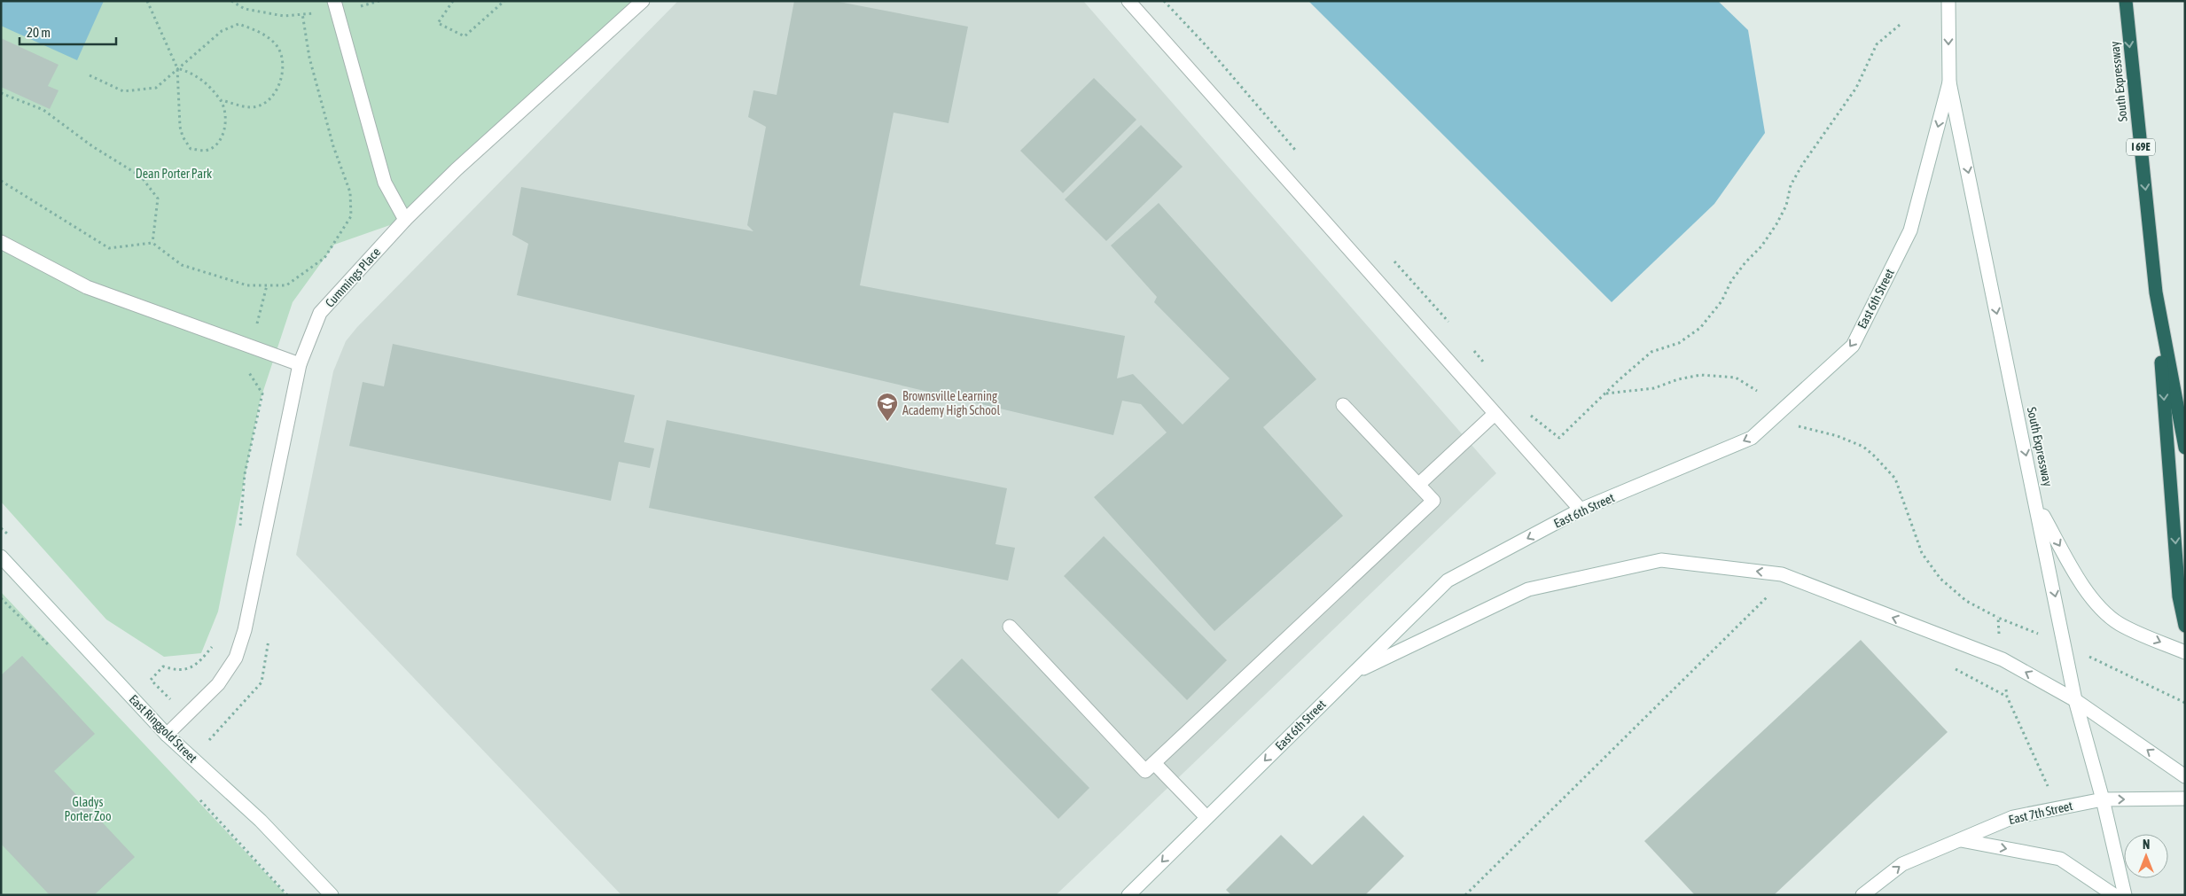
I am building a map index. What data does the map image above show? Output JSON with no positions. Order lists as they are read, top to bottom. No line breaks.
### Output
{"streets":{"highway":["South Expressway","I 69E"],"main road":["Cummings Place","East 6th Street","East Ringgold Street","East 7th Street"]},"crossings":[["South Expressway","East 6th Street"],["South Expressway","East 7th Street"],["Cummings Place","East Ringgold Street"]],"one_way":["South Expressway","East 7th Street"],"parks":["Dean Porter Park","Gladys Porter Zoo"],"places":{"school or university":["Brownsville Learning Academy High School"]},"scale_bar":"20 m","north":"top"}
